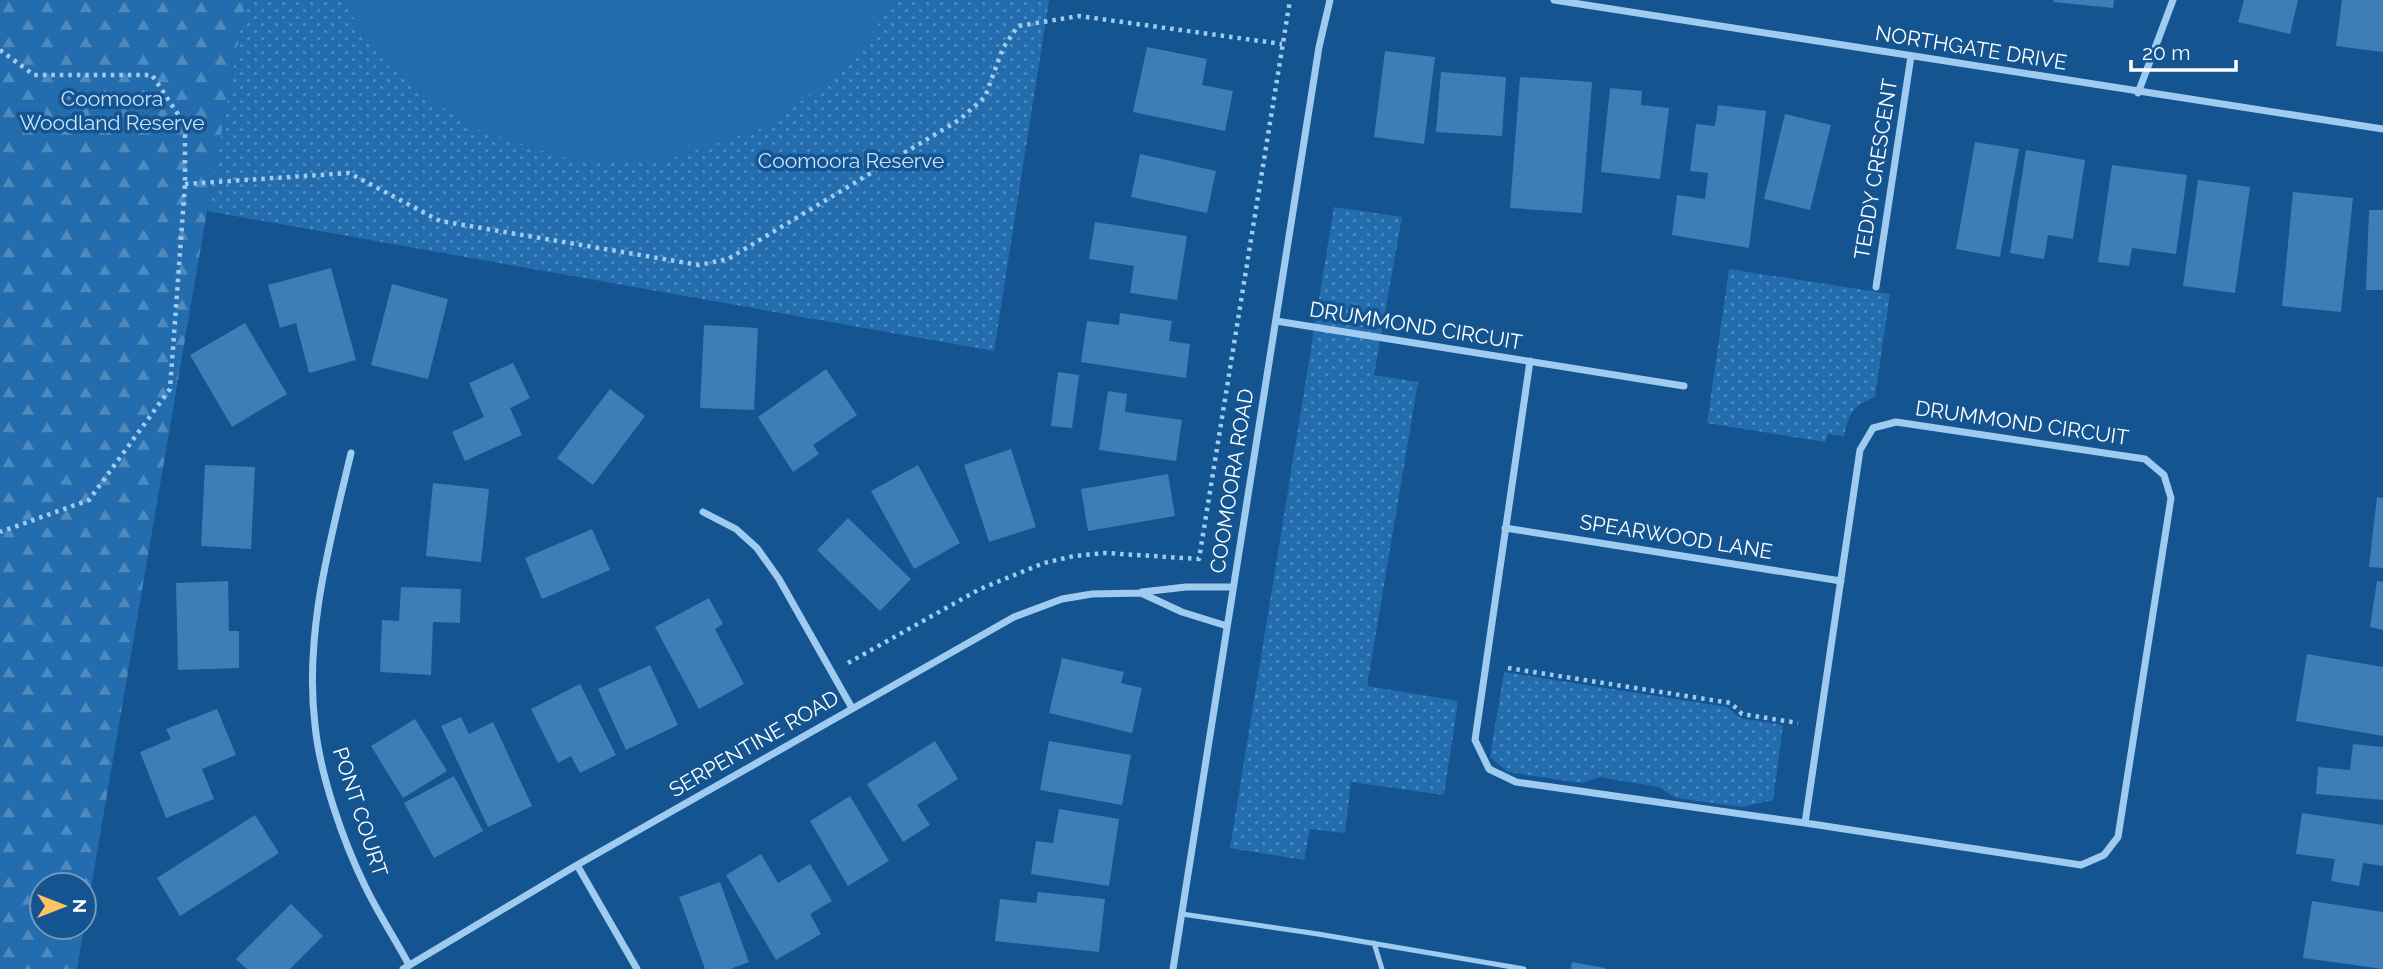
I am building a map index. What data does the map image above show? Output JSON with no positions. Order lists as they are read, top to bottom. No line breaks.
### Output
{"streets":{"street":["NORTHGATE DRIVE","TEDDY CRESCENT","DRUMMOND CIRCUIT","COOMOORA ROAD","SPEARWOOD LANE","SERPENTINE ROAD","PONT COURT"]},"crossings":[["NORTHGATE DRIVE","TEDDY CRESCENT"],["DRUMMOND CIRCUIT","COOMOORA ROAD"],["DRUMMOND CIRCUIT","SPEARWOOD LANE"],["COOMOORA ROAD","SERPENTINE ROAD"],["SERPENTINE ROAD","PONT COURT"]],"parks":["Coomoora Woodland Reserve","Coomoora Reserve"],"scale_bar":"20 m","north":"right"}
